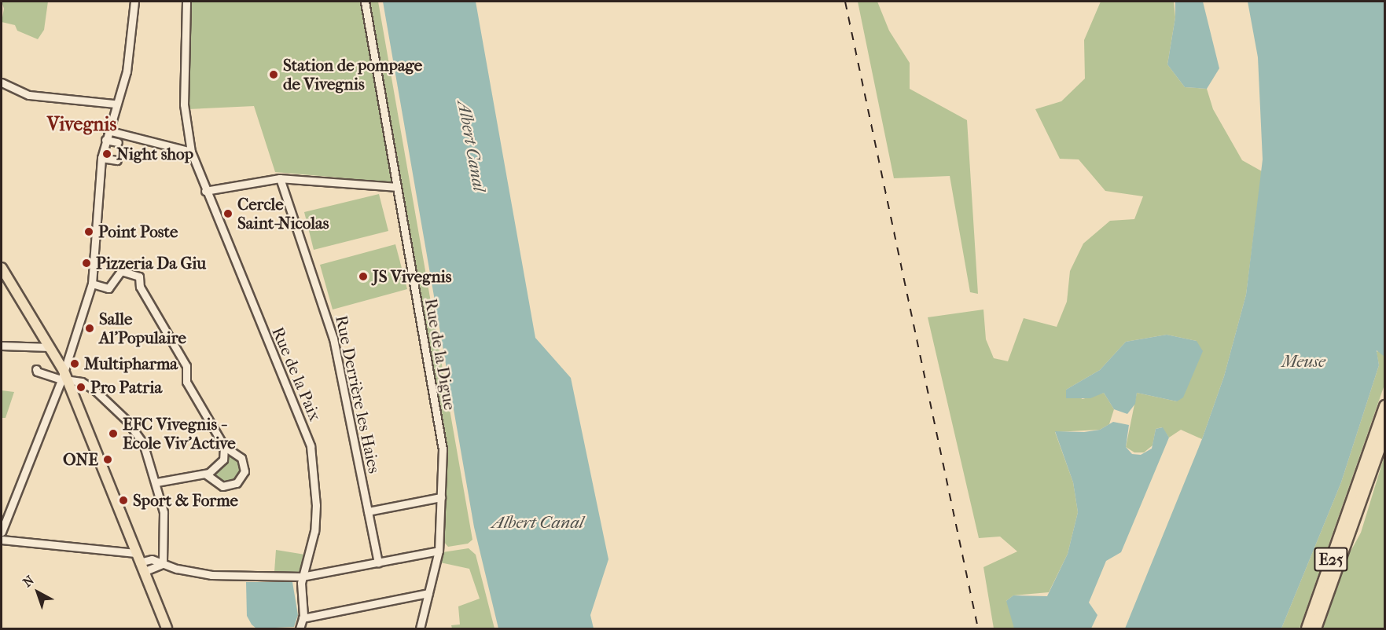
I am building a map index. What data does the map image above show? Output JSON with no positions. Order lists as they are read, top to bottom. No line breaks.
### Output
{"streets":{"highway":["E25"],"street":["Rue de la Digue","Rue de la Paix","Rue Derrière les Haies"]},"districts":["Vivegnis"],"water":["Albert Canal","Meuse"],"places":["Station de pompage de Vivegnis","Night shop","Cercle Saint-Nicolas","Point Poste","Pizzeria Da Giu","JS Vivegnis","Salle Al'Populaire","Multipharma","Pro Patria","EFC Vivegnis - Ecole Viv'Active","ONE","Sport & Forme"],"north":"top left"}
